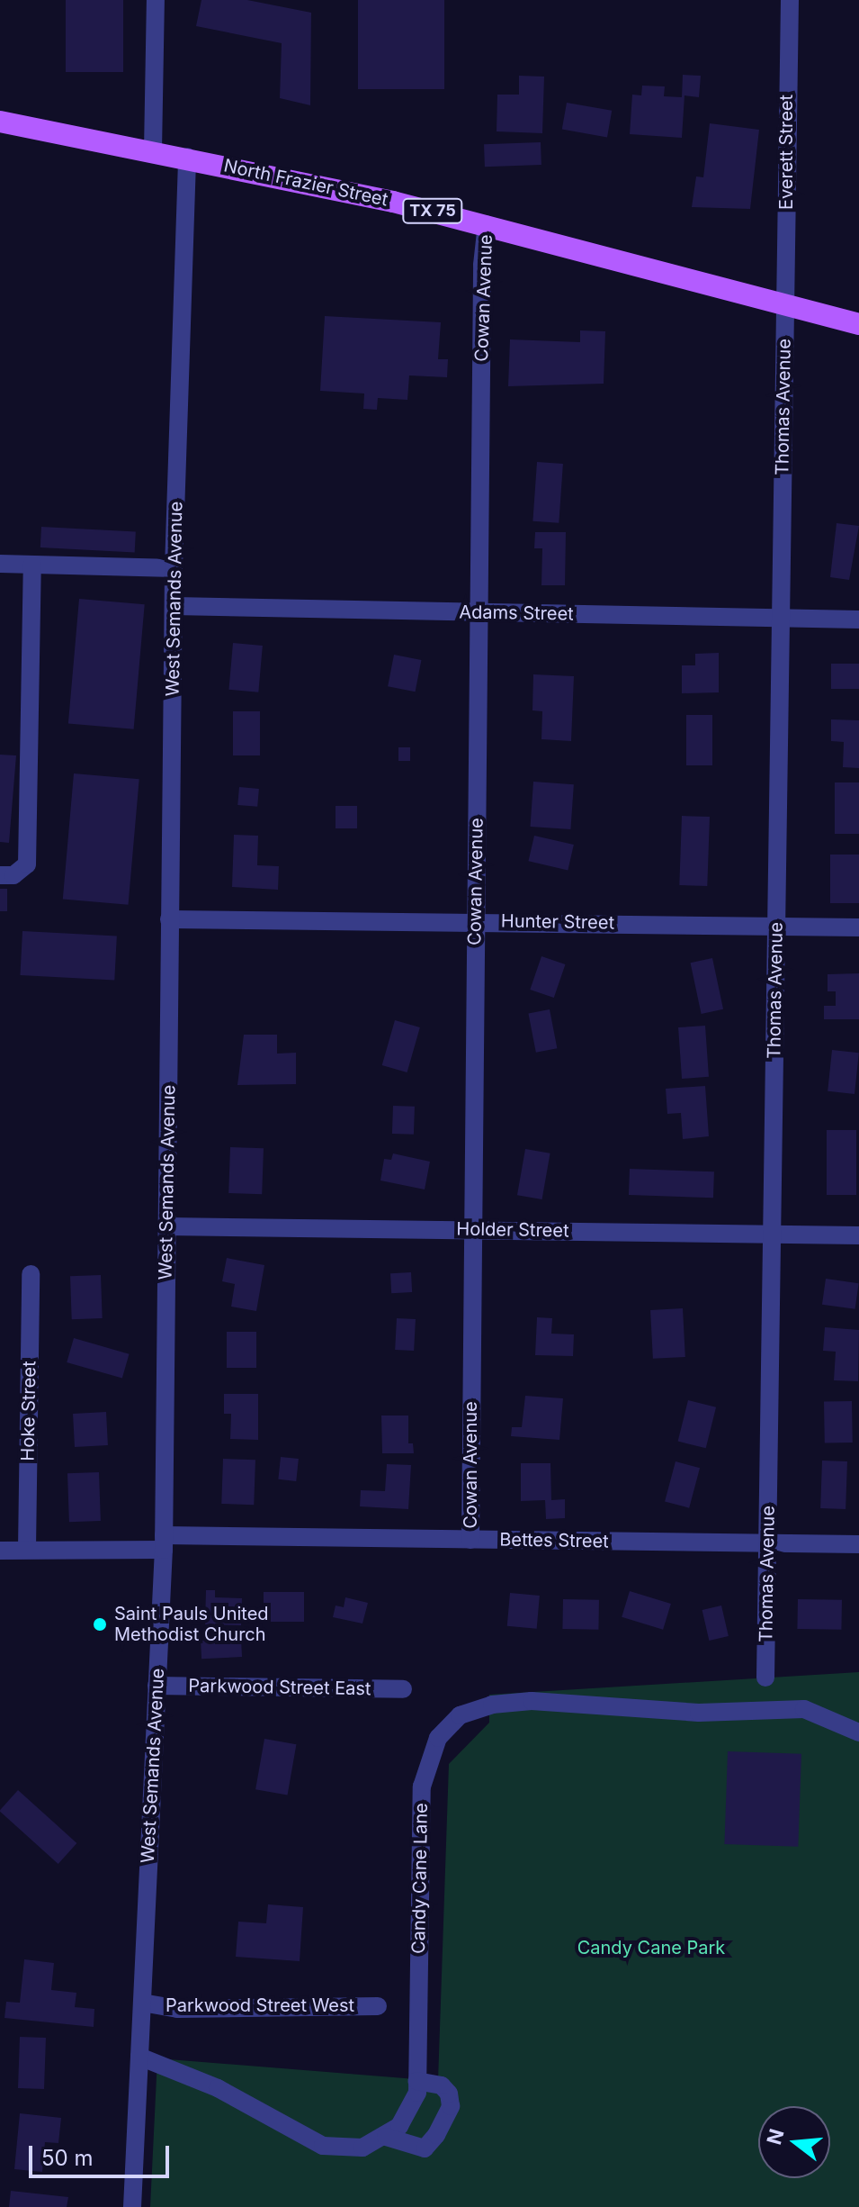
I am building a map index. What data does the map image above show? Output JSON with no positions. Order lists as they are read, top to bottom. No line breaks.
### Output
{"streets":{"main road":["North Frazier Street","TX 75"],"street":["Everett Street","Cowan Avenue","Thomas Avenue","West Semands Avenue","Adams Street","Hunter Street","Holder Street","Hoke Street","Bettes Street","Parkwood Street East","Candy Cane Lane","Parkwood Street West"]},"crossings":[["Everett Street","North Frazier Street"],["Everett Street","Thomas Avenue"],["North Frazier Street","Cowan Avenue"],["North Frazier Street","Thomas Avenue"],["North Frazier Street","West Semands Avenue"],["Cowan Avenue","Adams Street"],["Cowan Avenue","Hunter Street"],["Cowan Avenue","Holder Street"],["Cowan Avenue","Bettes Street"],["Thomas Avenue","Adams Street"],["Thomas Avenue","Hunter Street"],["Thomas Avenue","Holder Street"],["Thomas Avenue","Bettes Street"],["West Semands Avenue","Adams Street"],["West Semands Avenue","Hunter Street"],["West Semands Avenue","Holder Street"],["West Semands Avenue","Bettes Street"],["West Semands Avenue","Parkwood Street East"],["West Semands Avenue","Parkwood Street West"],["Hoke Street","Bettes Street"]],"parks":["Candy Cane Park"],"places":["Saint Pauls United Methodist Church"],"scale_bar":"50 m","north":"left"}
